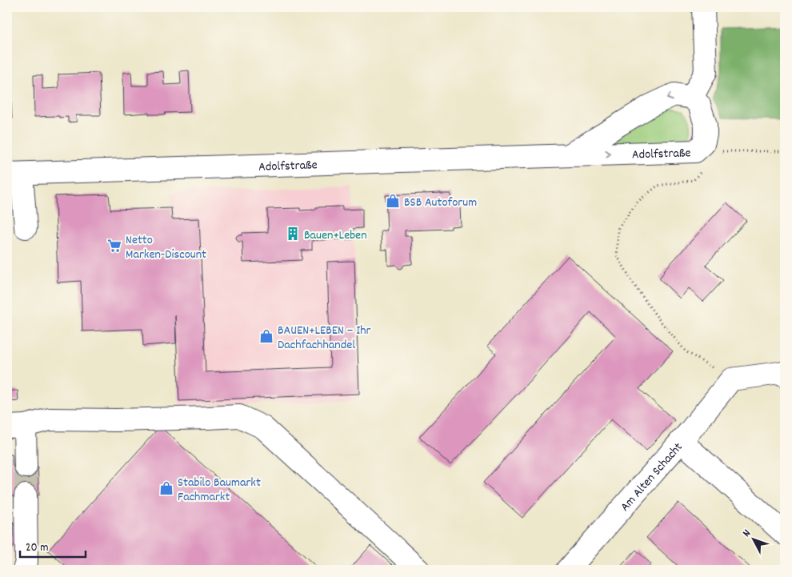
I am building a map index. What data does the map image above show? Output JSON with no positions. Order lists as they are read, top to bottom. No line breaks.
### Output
{"streets":{"street":["Adolfstraße","Am Alten Schacht"]},"places":{"shop":["BSB Autoforum","BAUEN+LEBEN – Ihr Dachfachhandel","Stabilo Baumarkt Fachmarkt"],"building":["Bauen+Leben"],"supermarket":["Netto Marken-Discount"]},"scale_bar":"20 m","north":"top left"}
